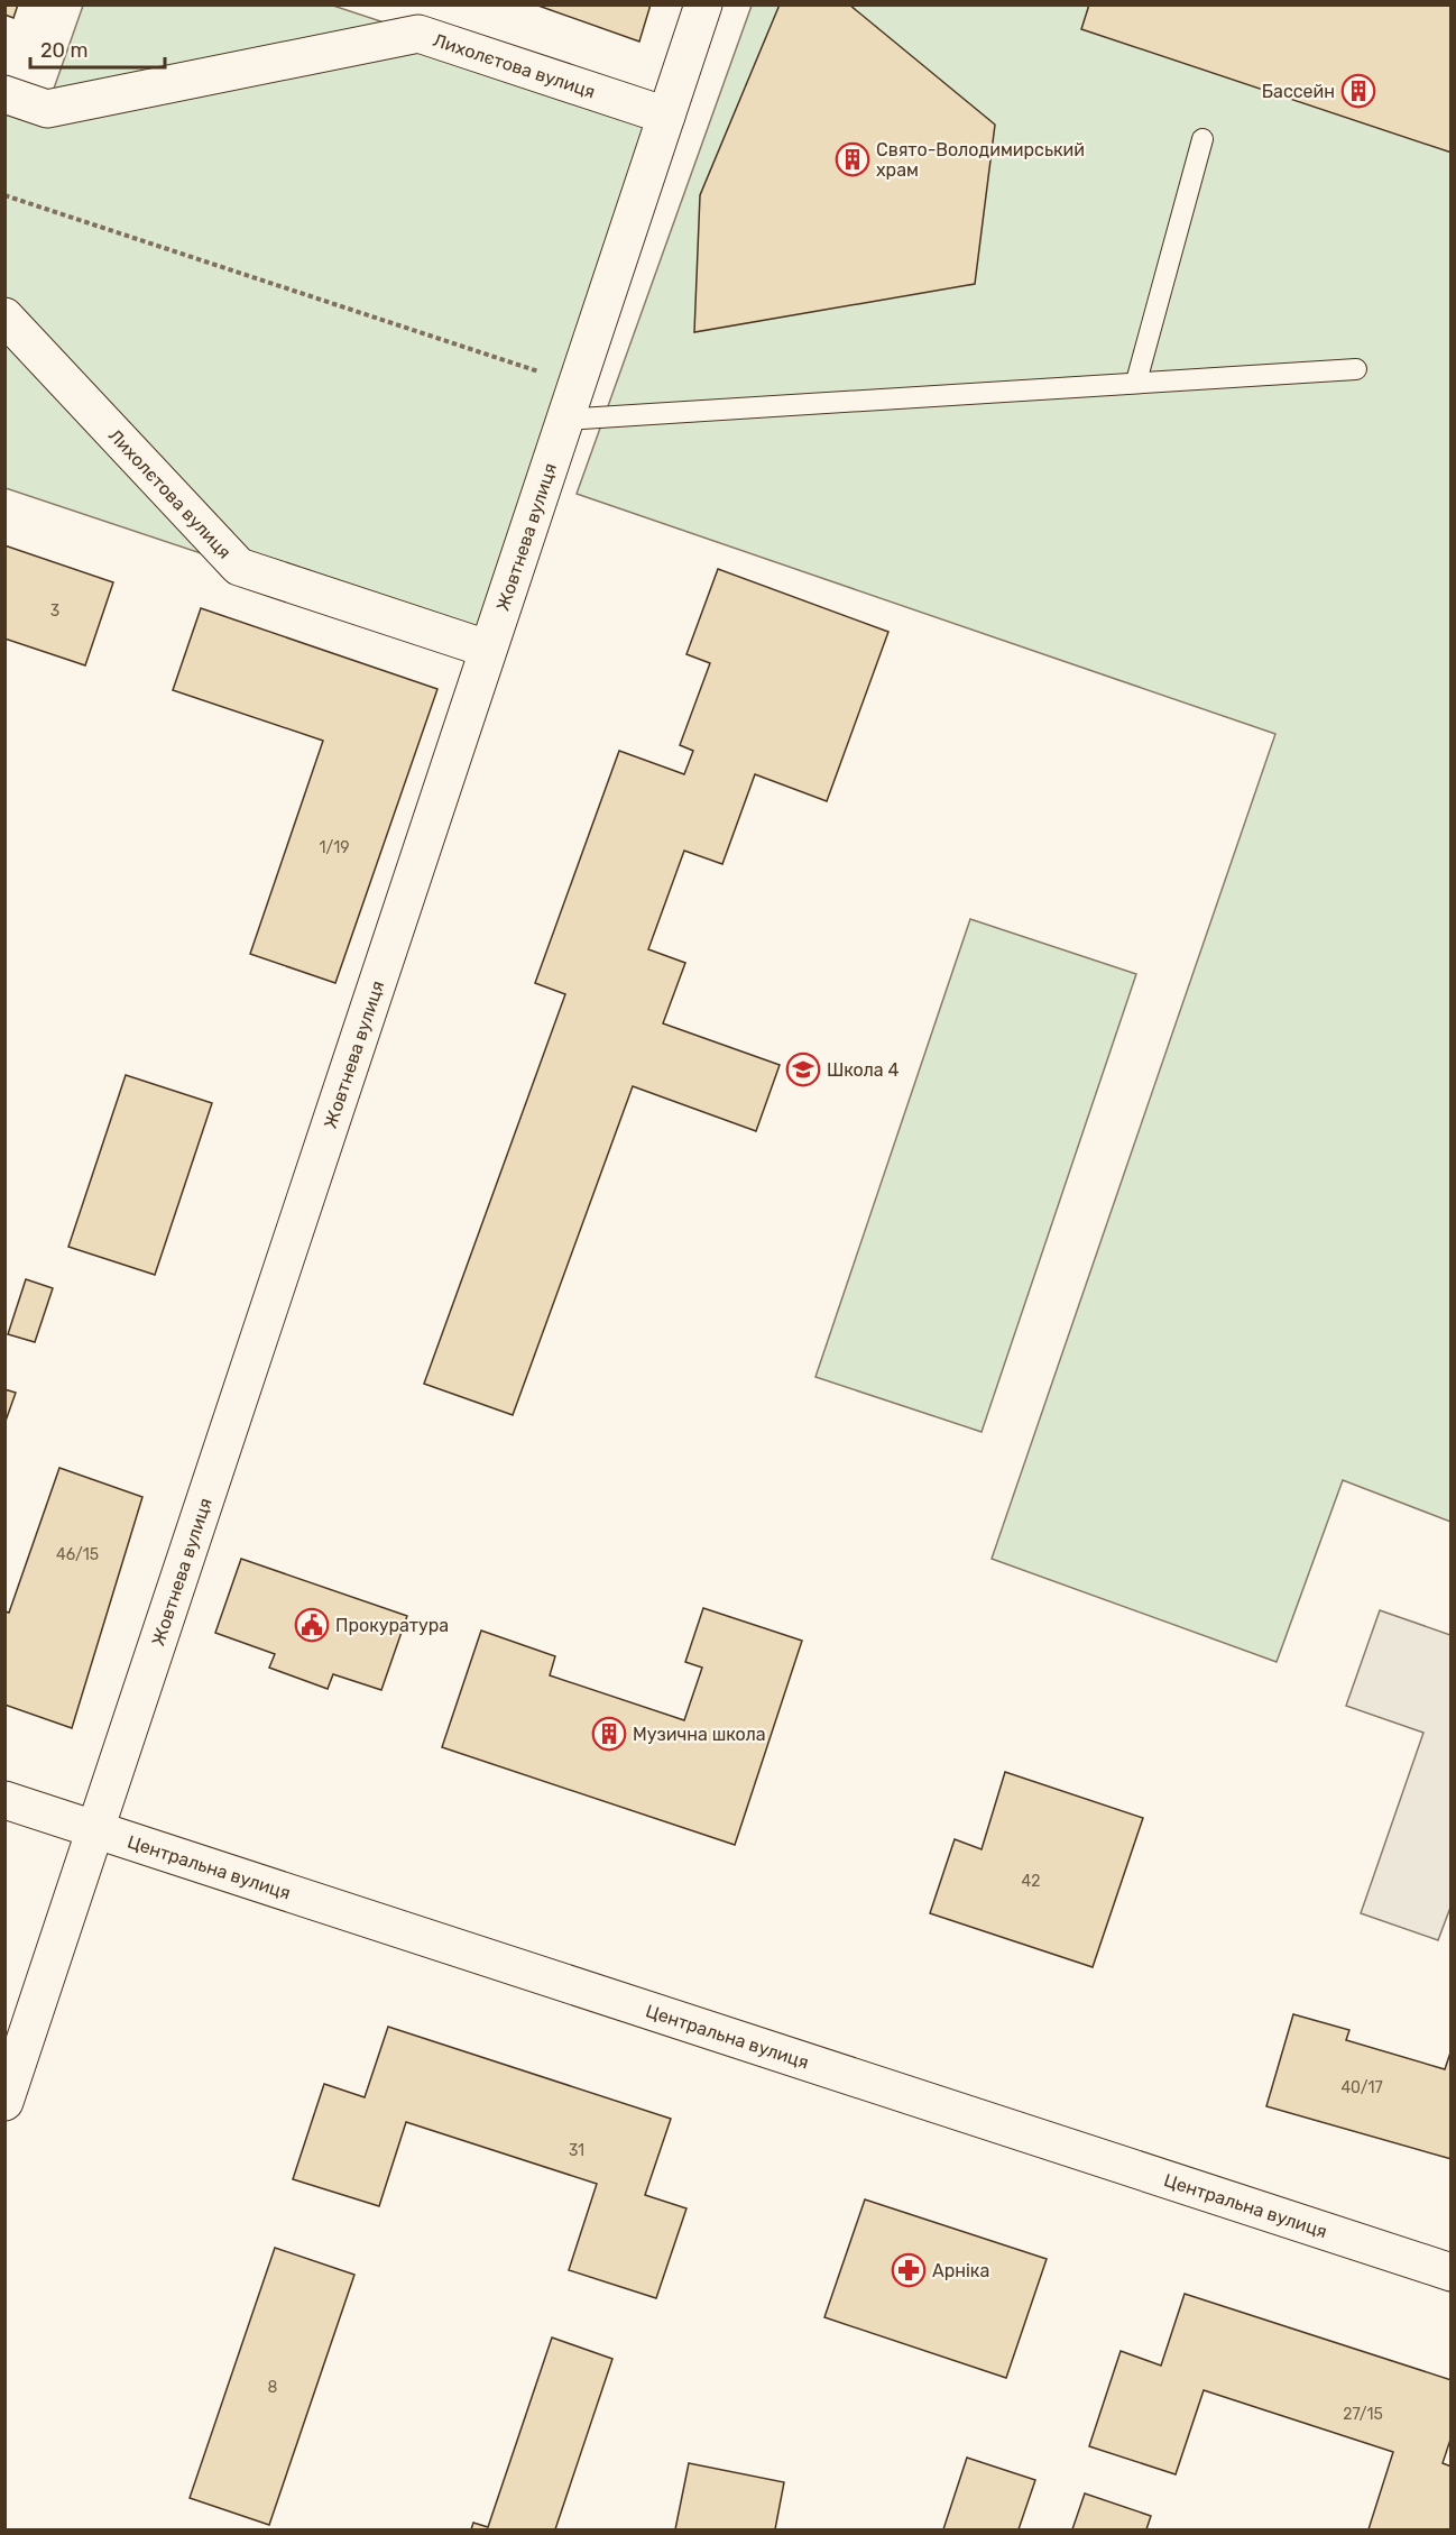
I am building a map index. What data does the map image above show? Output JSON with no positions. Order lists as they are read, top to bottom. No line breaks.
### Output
{"streets":{"street":["Лихолєтова вулиця","Жовтнева вулиця","Центральна вулиця"]},"crossings":[["Лихолєтова вулиця","Жовтнева вулиця"],["Жовтнева вулиця","Центральна вулиця"]],"places":{"building":["Бассейн","Свято-Володимирський храм","Музична школа"],"school or university":["Школа 4"],"public building":["Прокуратура"],"pharmacy":["Арніка"]},"house_numbers":["3","1/19","46/15","42","40/17","31","8","27/15"],"scale_bar":"20 m"}
